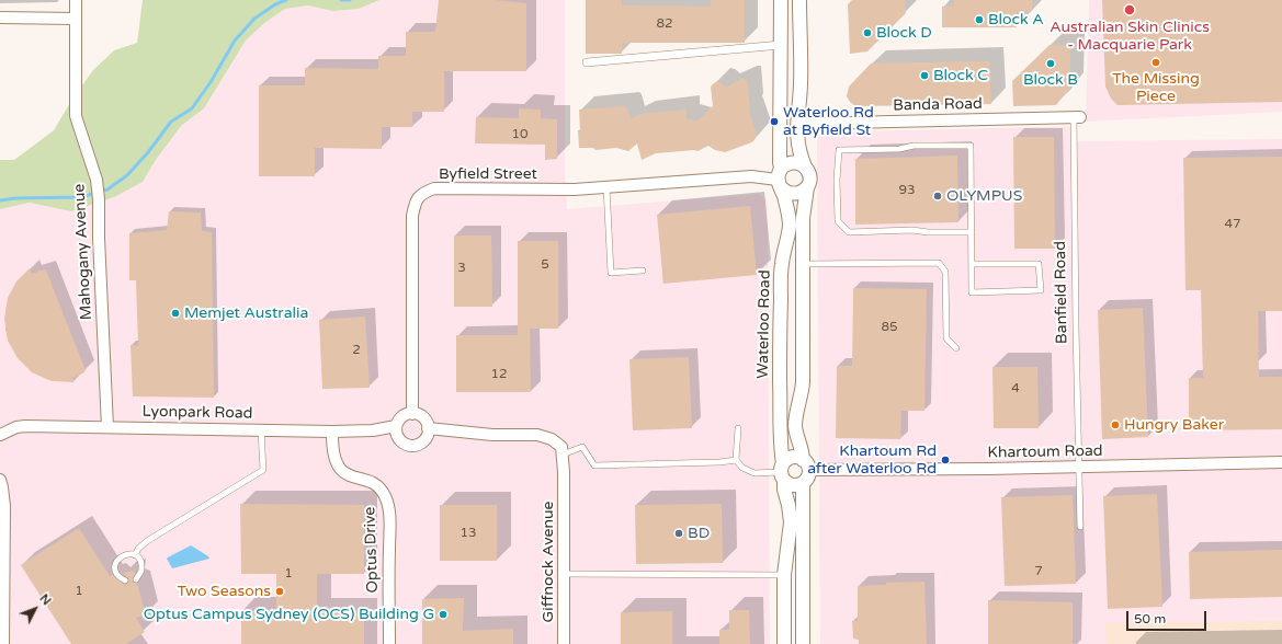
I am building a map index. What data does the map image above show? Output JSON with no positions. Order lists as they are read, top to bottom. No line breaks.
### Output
{"streets":{"street":["Banda Road","Byfield Street","Mahogany Avenue","Waterloo Road","Lyonpark Road","Khartoum Road","Optus Drive","Giffnock Avenue"],"lane":["Banfield Road"]},"crossings":[["Banda Road","Banfield Road"],["Byfield Street","Waterloo Road"],["Byfield Street","Lyonpark Road"],["Mahogany Avenue","Lyonpark Road"],["Banfield Road","Khartoum Road"],["Lyonpark Road","Optus Drive"]],"places":["Australian Skin Clinics - Macquarie Park","Block A","Block D","The Missing Piece","Block B","Block C","Waterloo Rd at Byfield St","OLYMPUS","Memjet Australia","Hungry Baker","Khartoum Rd after Waterloo Rd","BD","Two Seasons","Optus Campus Sydney (OCS) Building G"],"house_numbers":["82","10","93","47","5","3","85","2","12","4","13","7","1","1"],"scale_bar":"50 m","north":"top right"}
